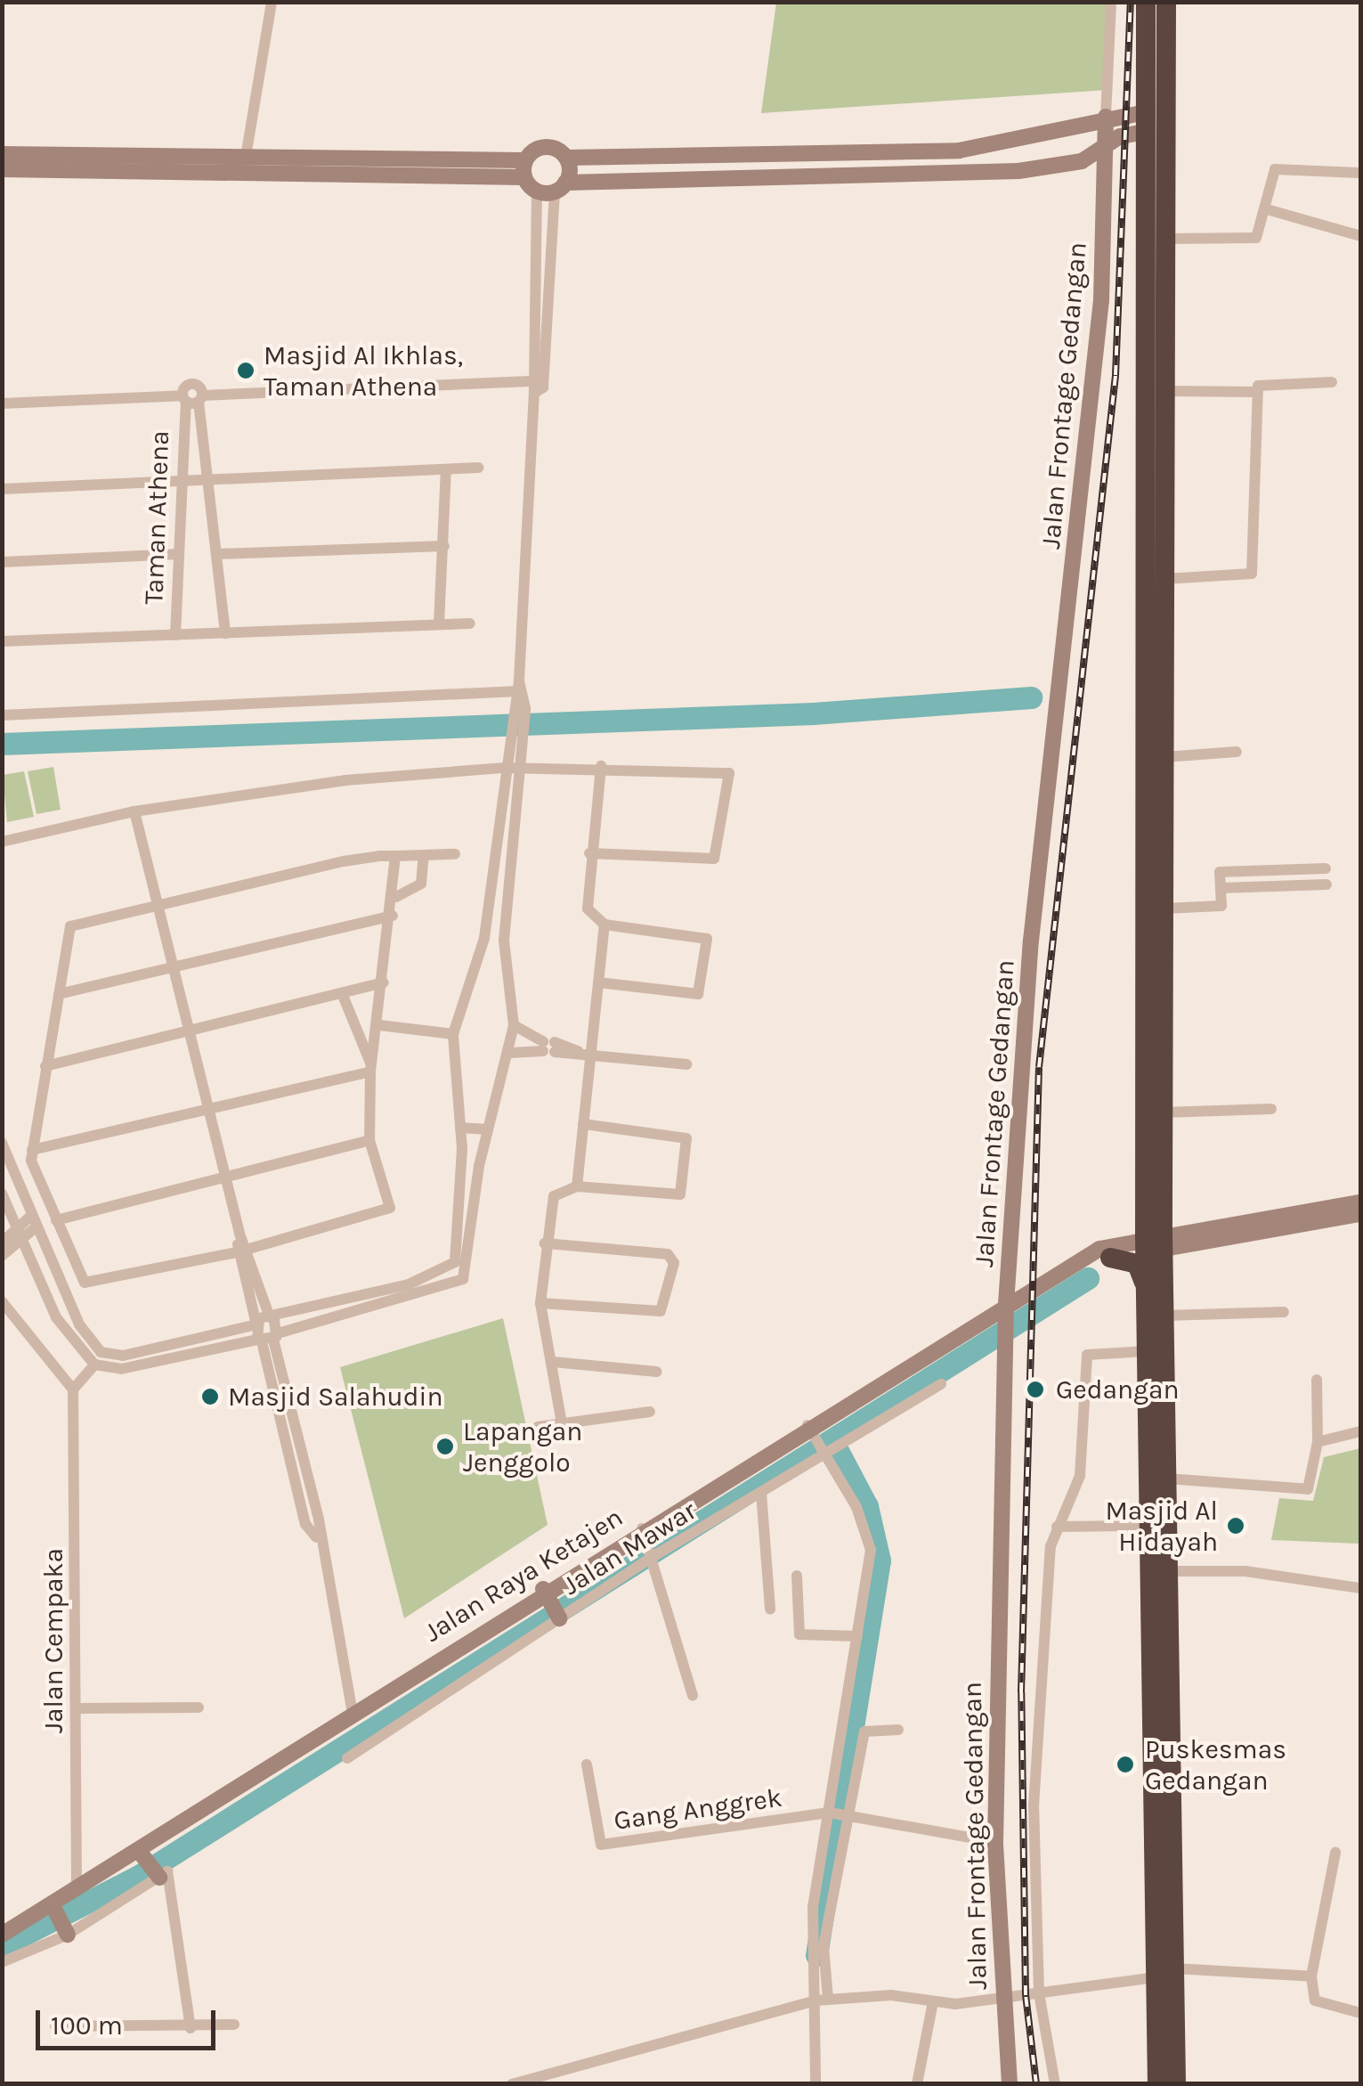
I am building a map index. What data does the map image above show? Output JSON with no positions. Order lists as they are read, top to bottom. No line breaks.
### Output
{"streets":{"street":["Jalan Frontage Gedangan","Taman Athena","Jalan Mawar","Jalan Raya Ketajen","Jalan Cempaka","Gang Anggrek"]},"crossings":[["Jalan Frontage Gedangan","Jalan Raya Ketajen"],["Jalan Raya Ketajen","Jalan Cempaka"]],"places":["Masjid Al Ikhlas, Taman Athena","Gedangan","Masjid Salahudin","Lapangan Jenggolo","Masjid Al Hidayah","Puskesmas Gedangan"],"scale_bar":"100 m"}
